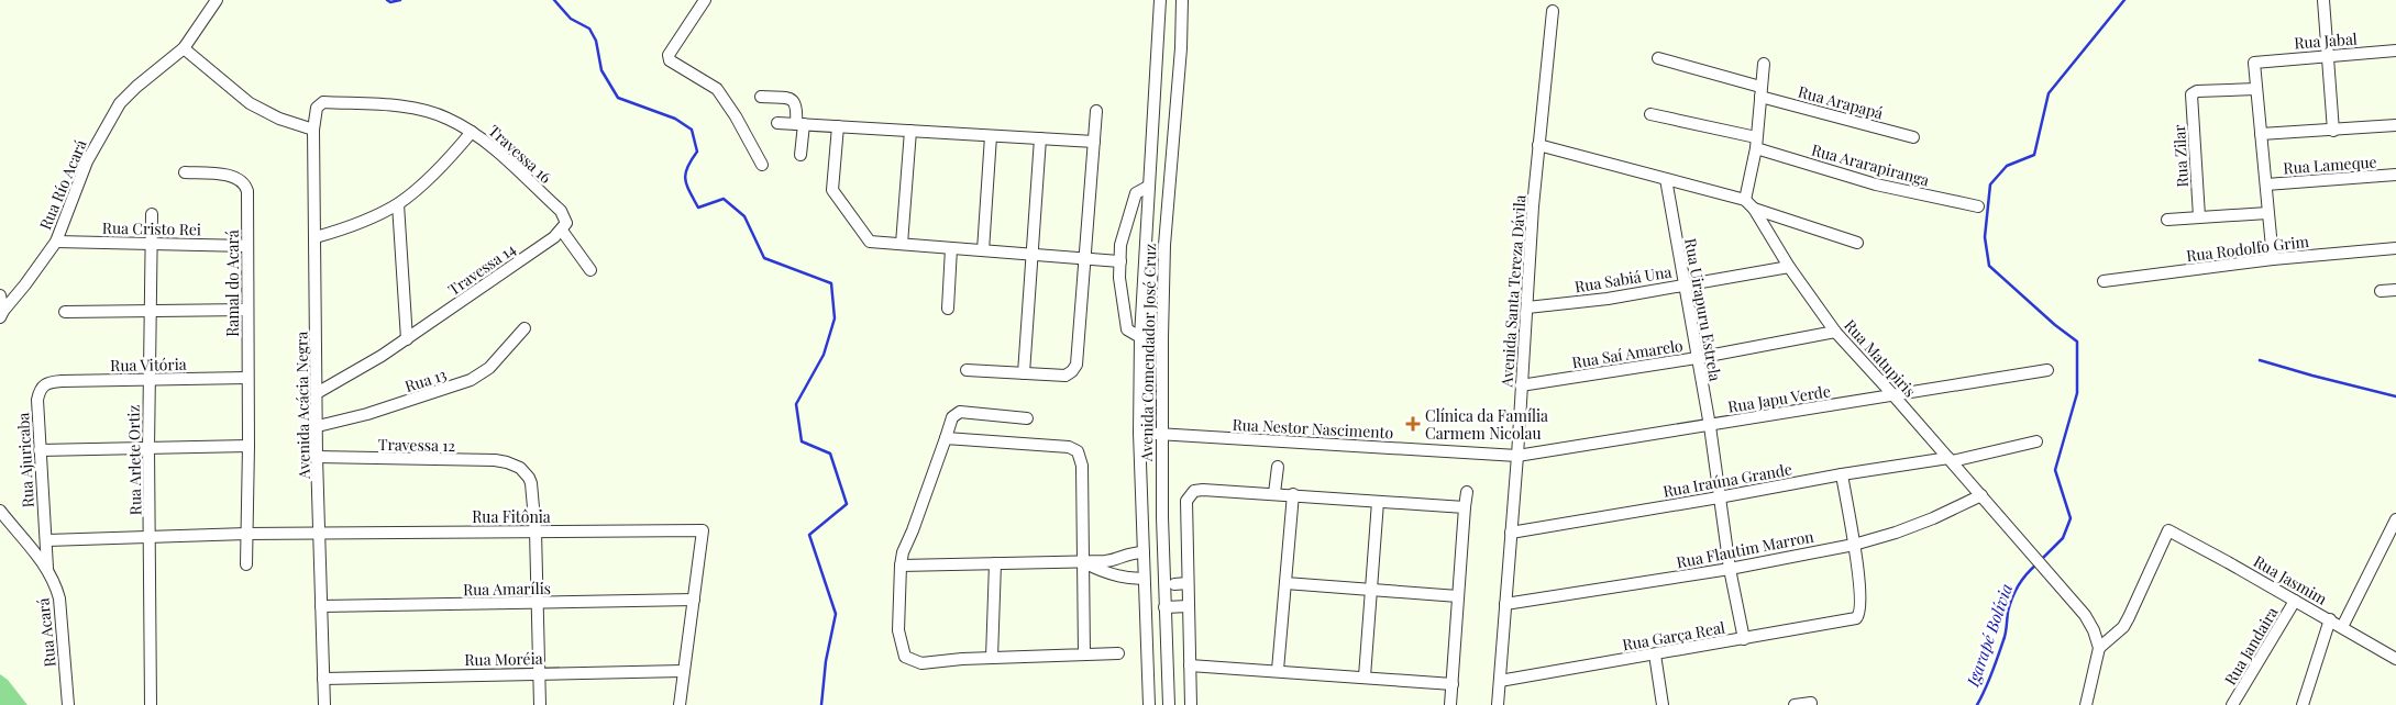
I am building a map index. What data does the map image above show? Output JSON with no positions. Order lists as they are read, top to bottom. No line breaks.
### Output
{"streets":{"street":["Rua Jabal","Rua Arapapá","Travessa 16","Rua Zilar","Rua Ararapiranga","Rua Lameque","Rua Río Acará","Rua Cristo Rei","Rua Rodolfo Grim","Travessa 14","Rua Sabiá Una","Ramal do Acará","Avenida Santa Tereza Dávila","Rua Uirapuru Estrela","Avenida Comendador José Cruz","Rua Saí Amarelo","Rua Matupiris","Rua Vitória","Rua 13","Rua Japu Verde","Avenida Acácia Negra","Rua Nestor Nascimento","Travessa 12","Rua Ajuricaba","Rua Arlete Ortiz","Rua Iraúna Grande","Rua Fitônia","Rua Flautim Marron","Rua Jasmim","Rua Amarílis","Rua Acará","Rua Garça Real","Rua Jandaira","Rua Moréia"]},"crossings":[["Rua Jabal","Rua Zilar"],["Travessa 16","Travessa 14"],["Travessa 16","Avenida Acácia Negra"],["Rua Río Acará","Rua Cristo Rei"],["Rua Cristo Rei","Ramal do Acará"],["Rua Cristo Rei","Rua Arlete Ortiz"],["Travessa 14","Avenida Acácia Negra"],["Rua Sabiá Una","Avenida Santa Tereza Dávila"],["Rua Sabiá Una","Rua Uirapuru Estrela"],["Rua Sabiá Una","Rua Matupiris"],["Ramal do Acará","Rua Vitória"],["Ramal do Acará","Rua Fitônia"],["Avenida Santa Tereza Dávila","Rua Saí Amarelo"],["Avenida Santa Tereza Dávila","Rua Japu Verde"],["Avenida Santa Tereza Dávila","Rua Nestor Nascimento"],["Avenida Santa Tereza Dávila","Rua Iraúna Grande"],["Avenida Santa Tereza Dávila","Rua Flautim Marron"],["Avenida Santa Tereza Dávila","Rua Garça Real"],["Rua Uirapuru Estrela","Rua Saí Amarelo"],["Rua Uirapuru Estrela","Rua Japu Verde"],["Rua Uirapuru Estrela","Rua Iraúna Grande"],["Rua Uirapuru Estrela","Rua Flautim Marron"],["Rua Uirapuru Estrela","Rua Garça Real"],["Avenida Comendador José Cruz","Rua Nestor Nascimento"],["Rua Saí Amarelo","Rua Matupiris"],["Rua Matupiris","Rua Japu Verde"],["Rua Matupiris","Rua Iraúna Grande"],["Rua Matupiris","Rua Flautim Marron"],["Rua Matupiris","Rua Jasmim"],["Rua Vitória","Rua Ajuricaba"],["Rua Vitória","Rua Arlete Ortiz"],["Rua 13","Avenida Acácia Negra"],["Rua Japu Verde","Rua Nestor Nascimento"],["Avenida Acácia Negra","Travessa 12"],["Avenida Acácia Negra","Rua Fitônia"],["Avenida Acácia Negra","Rua Amarílis"],["Avenida Acácia Negra","Rua Moréia"],["Travessa 12","Rua Fitônia"],["Rua Arlete Ortiz","Rua Fitônia"],["Rua Fitônia","Rua Amarílis"],["Rua Flautim Marron","Rua Garça Real"],["Rua Jasmim","Rua Jandaira"]],"water":["Igarapé Bolívia"],"places":{"health":["Clínica da Família Carmem Nicolau"]}}
